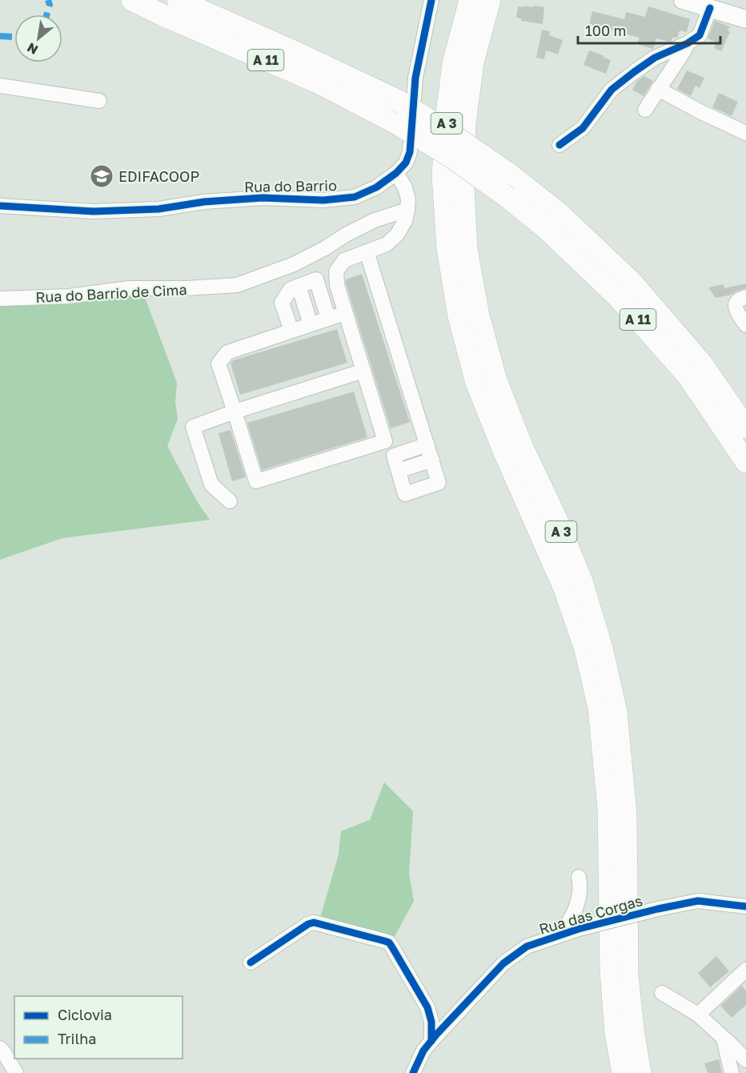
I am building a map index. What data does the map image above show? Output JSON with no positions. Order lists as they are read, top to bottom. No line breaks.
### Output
{"streets":{"highway":["A 11","A 3"],"street":["Rua do Barrio","Rua do Barrio de Cima","Rua das Corgas"]},"places":{"school or university":["EDIFACOOP"]},"legend":["Ciclovia","Trilha"],"scale_bar":"100 m","north":"bottom left"}
